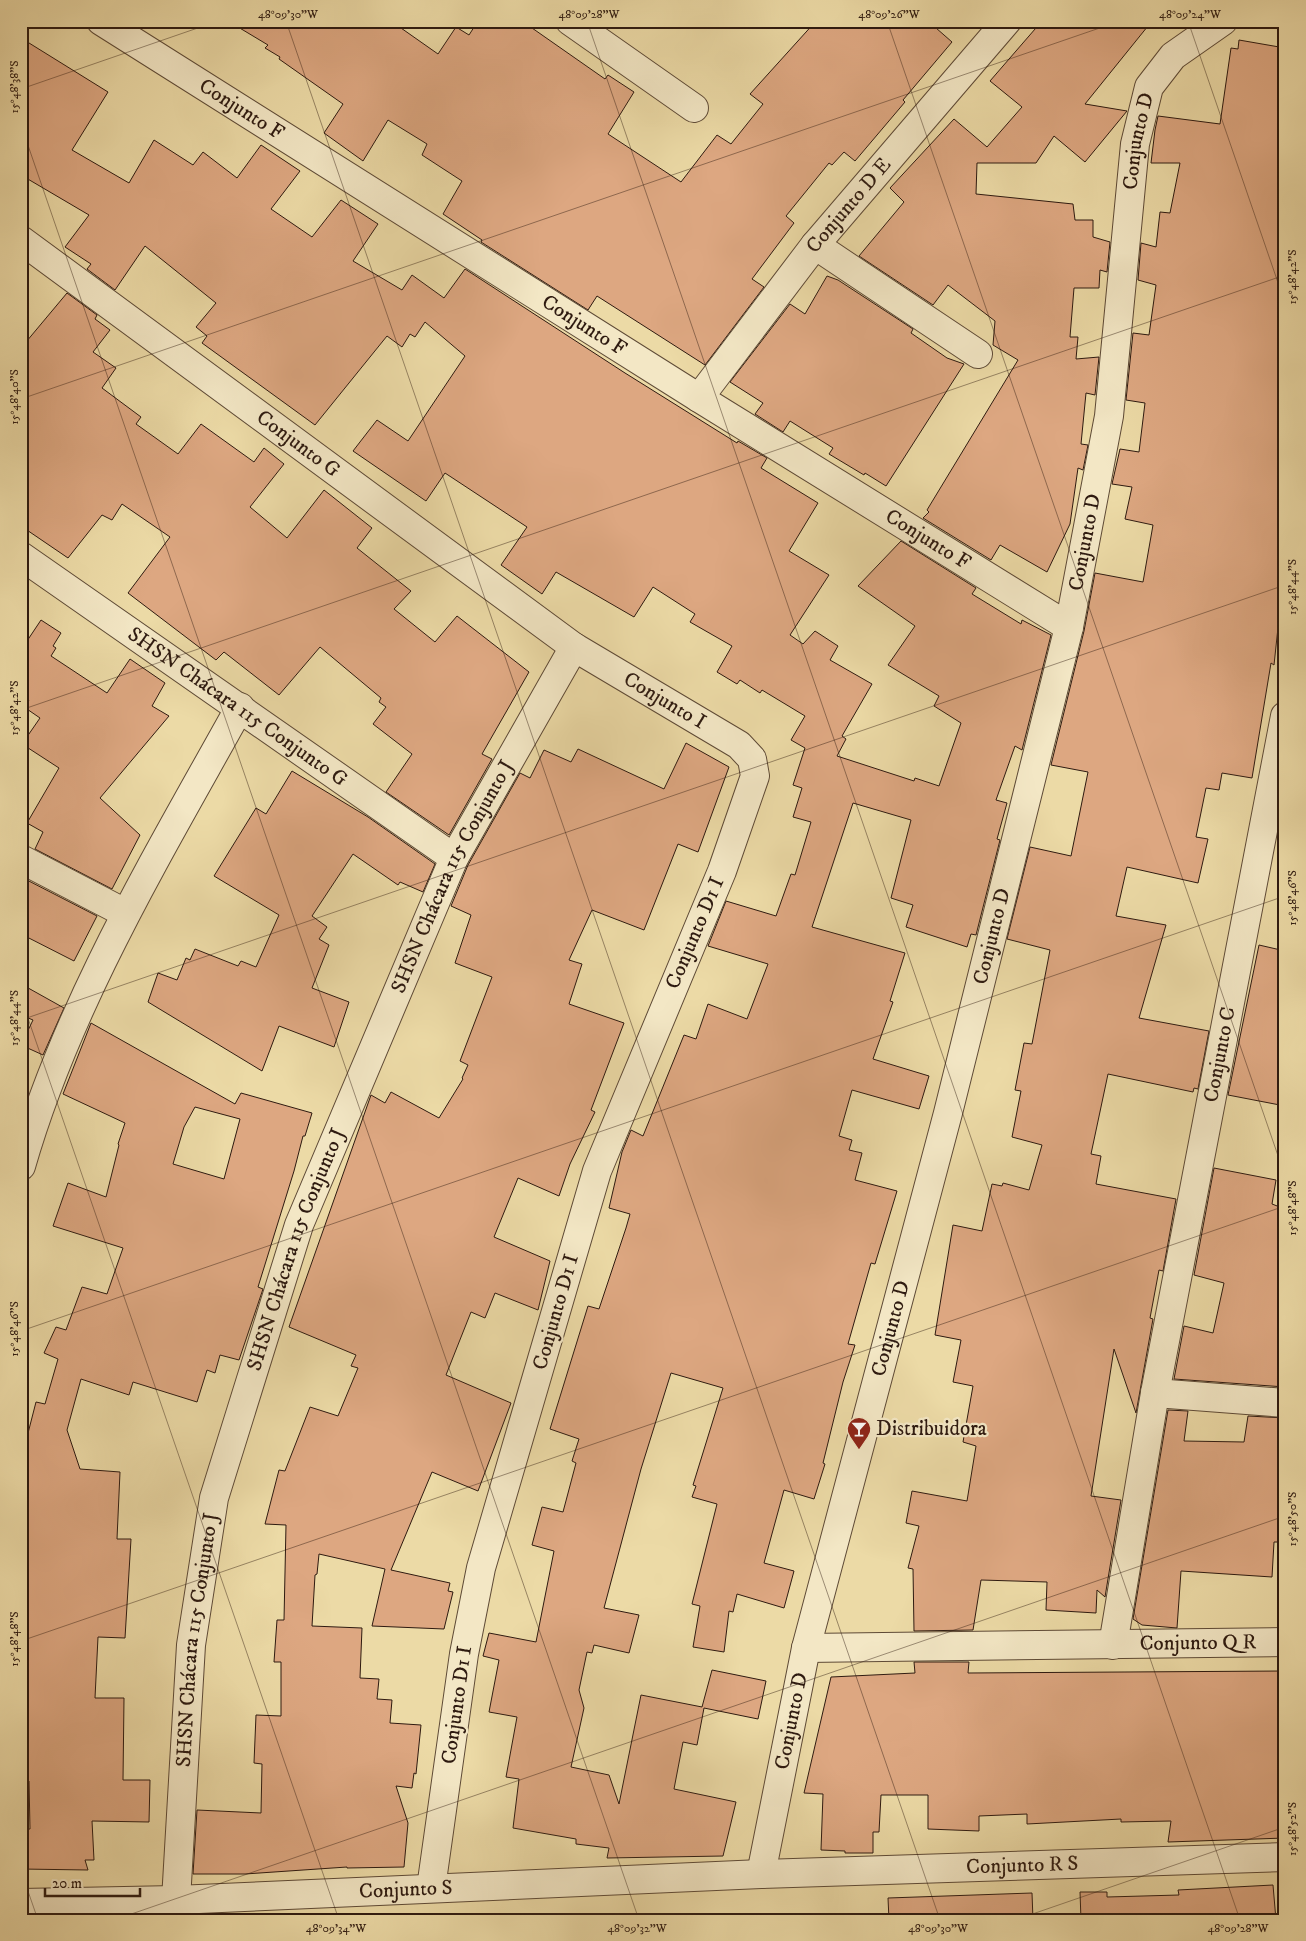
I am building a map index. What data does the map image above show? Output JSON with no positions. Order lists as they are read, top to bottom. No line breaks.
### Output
{"streets":{"street":["Conjunto F","Conjunto D","Conjunto D E","Conjunto G","Conjunto I","SHSN Chácara 115 Conjunto G","SHSN Chácara 115 Conjunto J","Conjunto D1 I","Conjunto C","Conjunto Q R","Conjunto R S","Conjunto S"]},"crossings":[["Conjunto F","Conjunto D"],["Conjunto F","Conjunto D E"],["Conjunto D","Conjunto Q R"],["Conjunto D","Conjunto R S"],["Conjunto D","Conjunto S"],["Conjunto G","Conjunto I"],["Conjunto G","SHSN Chácara 115 Conjunto J"],["Conjunto I","SHSN Chácara 115 Conjunto J"],["Conjunto I","Conjunto D1 I"],["SHSN Chácara 115 Conjunto G","SHSN Chácara 115 Conjunto J"],["SHSN Chácara 115 Conjunto J","Conjunto S"],["Conjunto D1 I","Conjunto S"],["Conjunto C","Conjunto Q R"],["Conjunto R S","Conjunto S"]],"places":{"bar":["Distribuidora"]},"scale_bar":"20 m","coordinates":["48°09'30\"W","48°09'28\"W","48°09'26\"W","48°09'24\"W","15°48'38\"S","15°48'42\"S","15°48'40\"S","15°48'44\"S","15°48'46\"S","15°48'48\"S","15°48'50\"S","15°48'52\"S","48°09'34\"W","48°09'32\"W"]}
